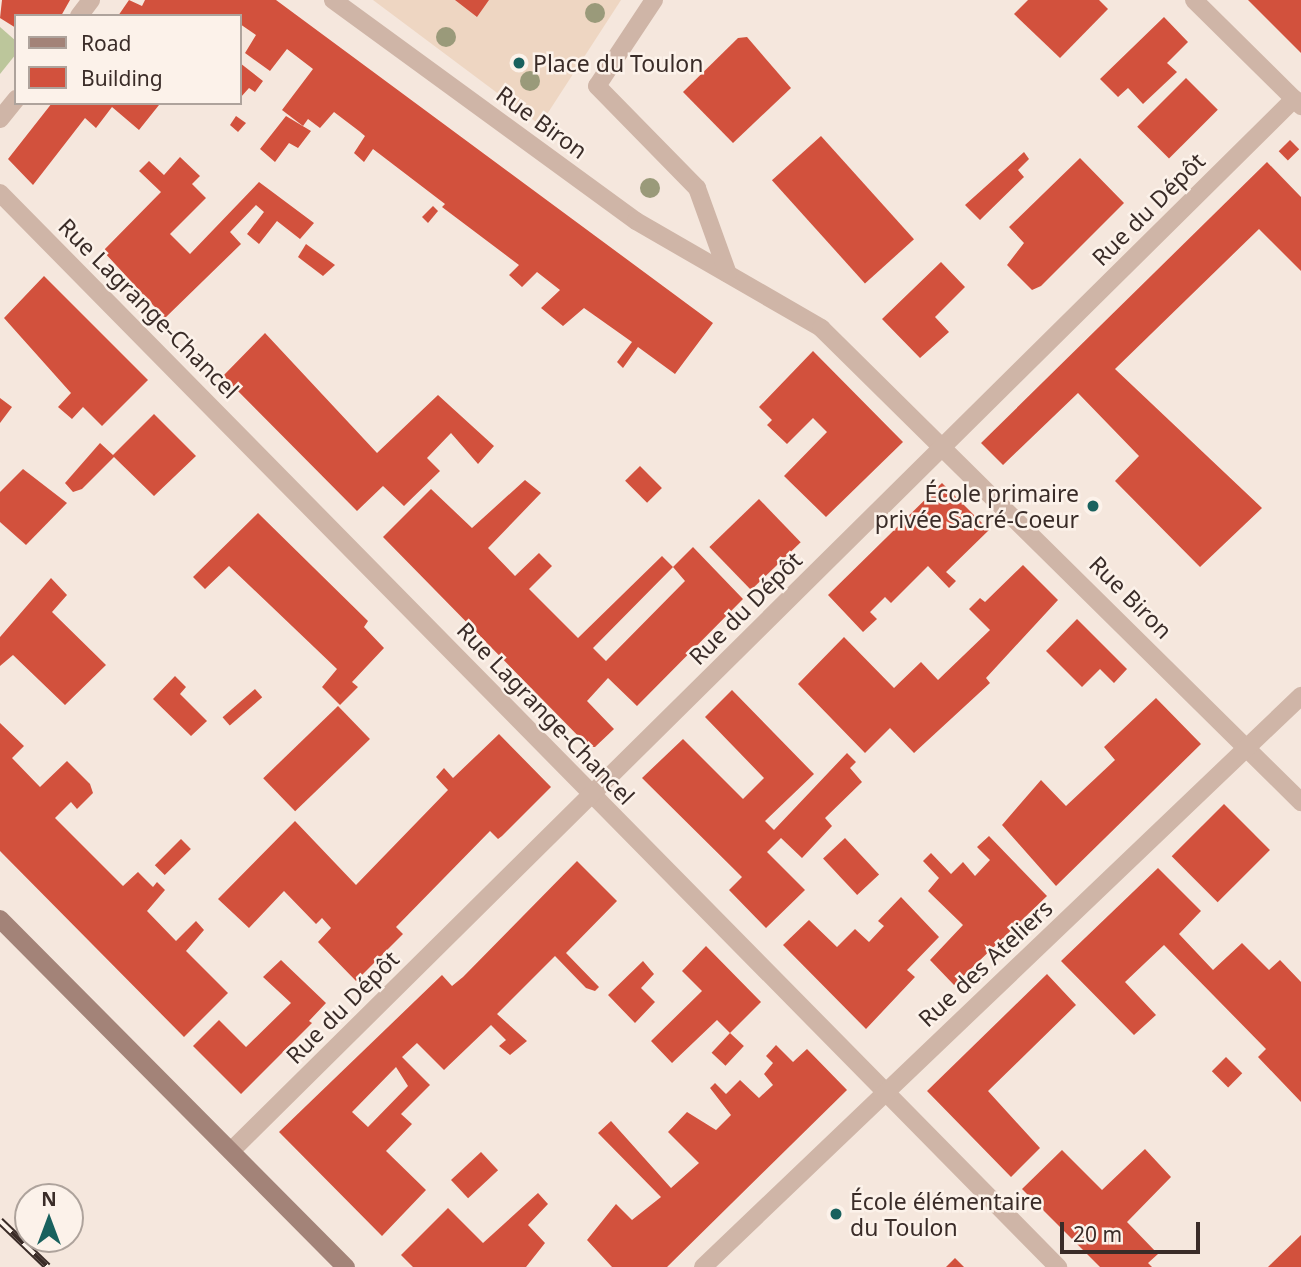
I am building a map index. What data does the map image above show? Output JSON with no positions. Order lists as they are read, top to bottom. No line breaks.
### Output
{"streets":{"street":["Rue Biron","Rue du Dépôt","Rue Lagrange-Chancel","Rue des Ateliers"]},"crossings":[["Rue Biron","Rue du Dépôt"],["Rue Biron","Rue des Ateliers"],["Rue du Dépôt","Rue Lagrange-Chancel"],["Rue Lagrange-Chancel","Rue des Ateliers"]],"places":["Place du Toulon","École primaire privée Sacré-Coeur","École élémentaire du Toulon"],"legend":["Road","Building"],"scale_bar":"20 m","north":"top"}
